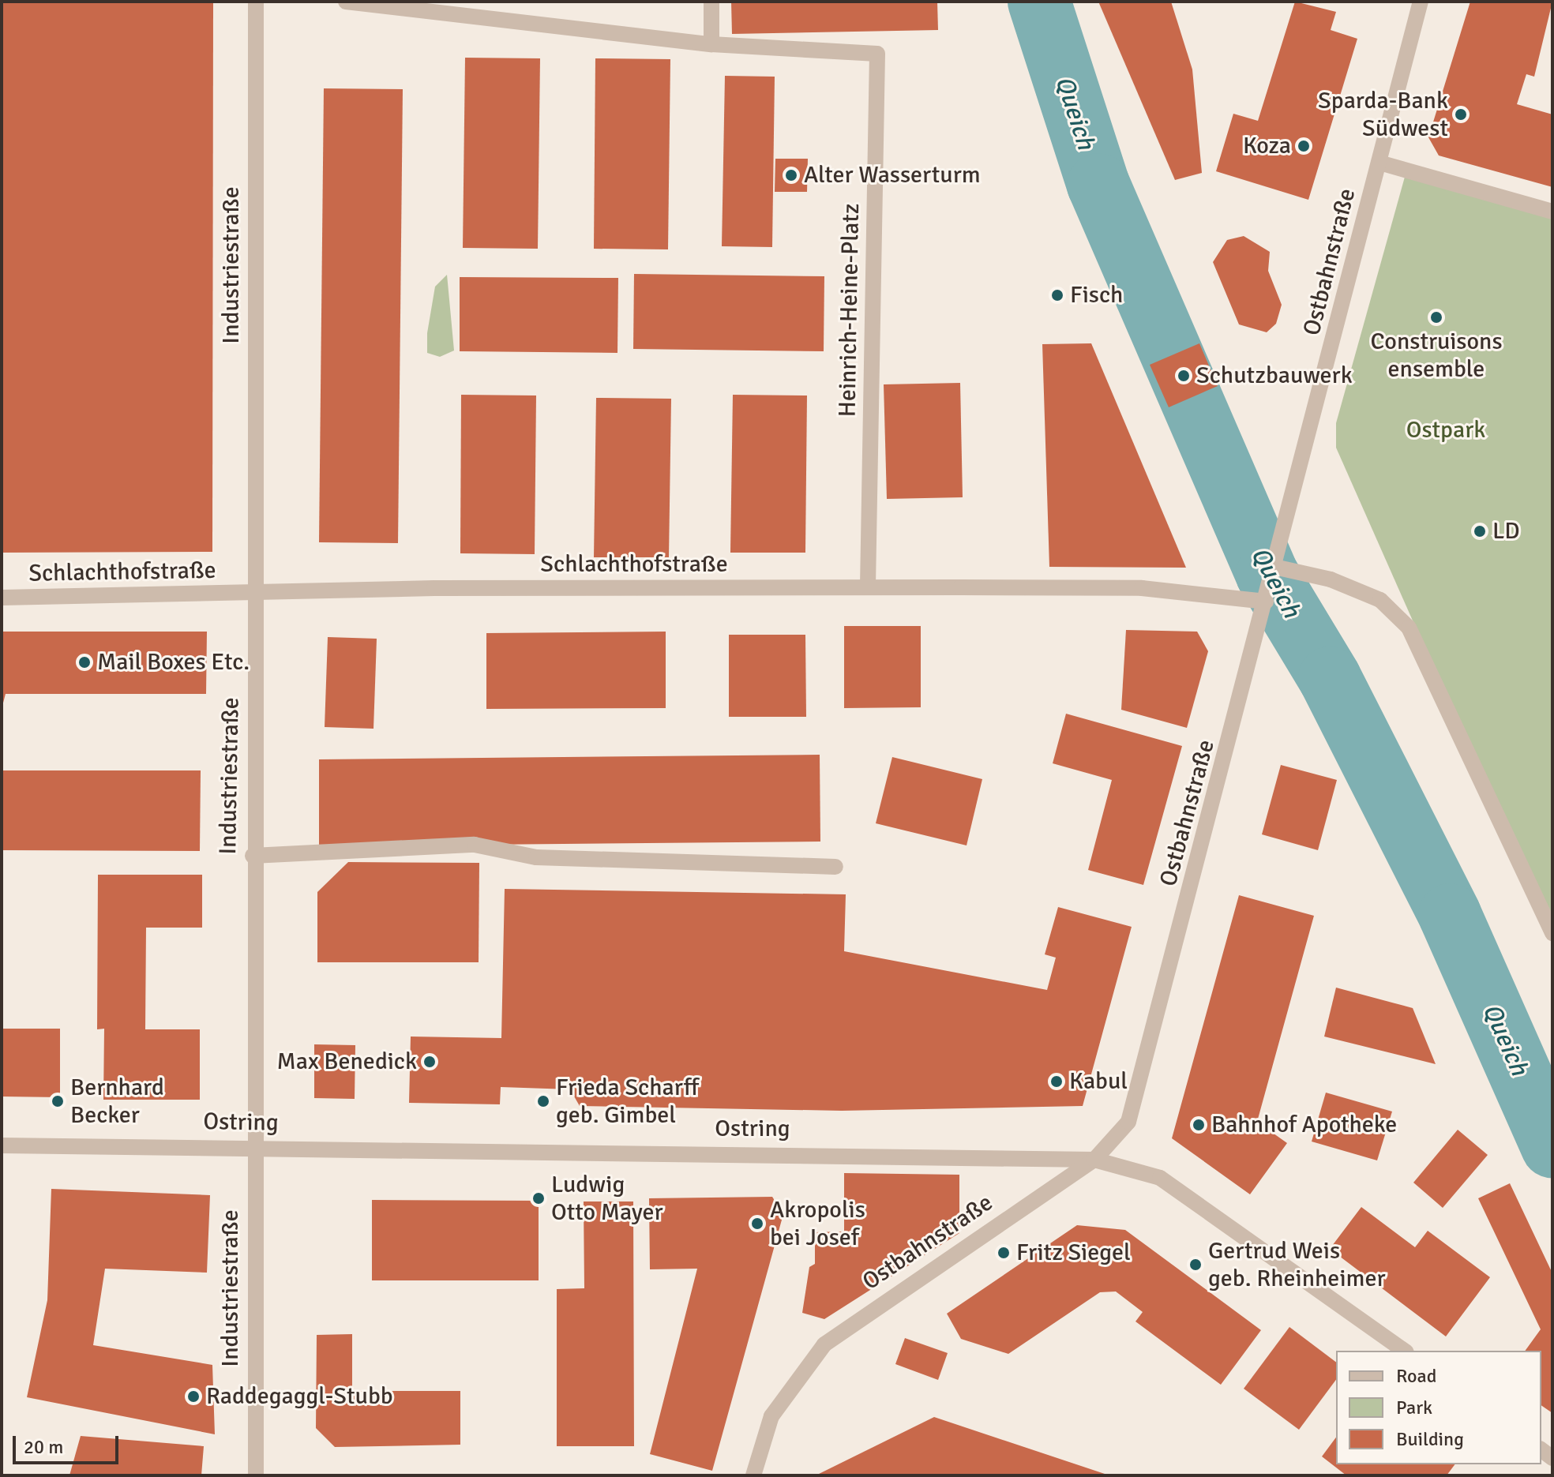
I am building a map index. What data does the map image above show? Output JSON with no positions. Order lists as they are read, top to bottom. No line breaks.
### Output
{"streets":{"street":["Ostbahnstraße","Industriestraße","Heinrich-Heine-Platz","Schlachthofstraße","Ostring"]},"crossings":[["Ostbahnstraße","Schlachthofstraße"],["Ostbahnstraße","Ostring"],["Industriestraße","Schlachthofstraße"],["Industriestraße","Ostring"],["Heinrich-Heine-Platz","Schlachthofstraße"]],"water":["Queich"],"parks":["Ostpark"],"places":["Sparda-Bank Südwest","Koza","Alter Wasserturm","Fisch","Construisons ensemble","Schutzbauwerk","LD","Mail Boxes Etc.","Max Benedick","Kabul","Bernhard Becker","Frieda Scharff geb. Gimbel","Bahnhof Apotheke","Ludwig Otto Mayer","Akropolis bei Josef","Fritz Siegel","Gertrud Weis geb. Rheinheimer","Raddegaggl-Stubb"],"legend":["Road","Park","Building"],"scale_bar":"20 m"}
